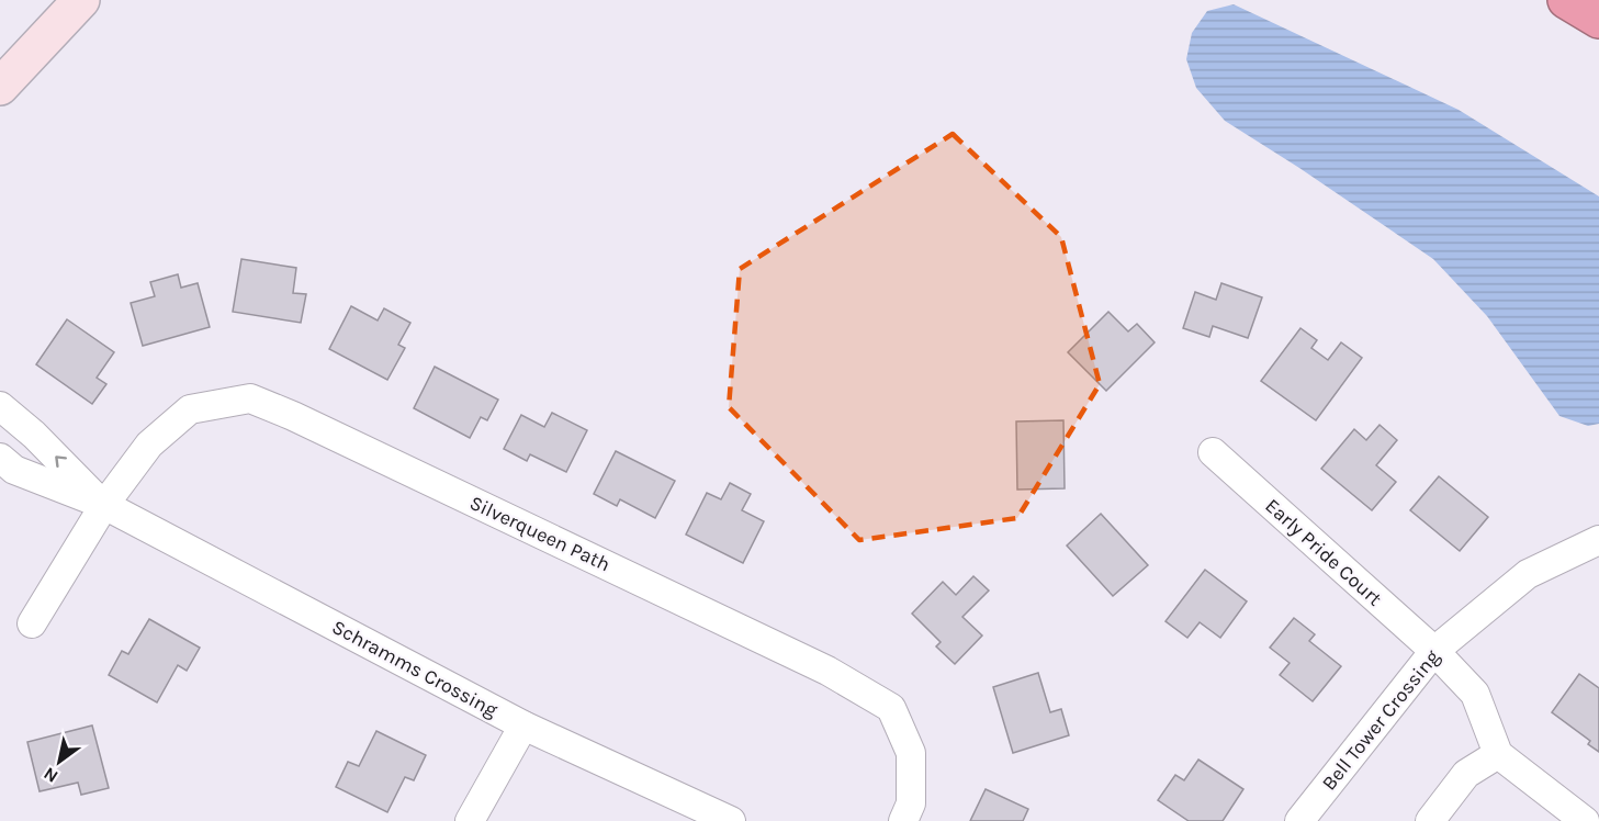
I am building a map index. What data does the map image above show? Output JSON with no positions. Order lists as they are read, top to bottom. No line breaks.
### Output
{"streets":{"street":["Silverqueen Path","Early Pride Court","Schramms Crossing","Bell Tower Crossing"]},"crossings":[["Silverqueen Path","Schramms Crossing"],["Early Pride Court","Bell Tower Crossing"]],"north":"bottom left"}
